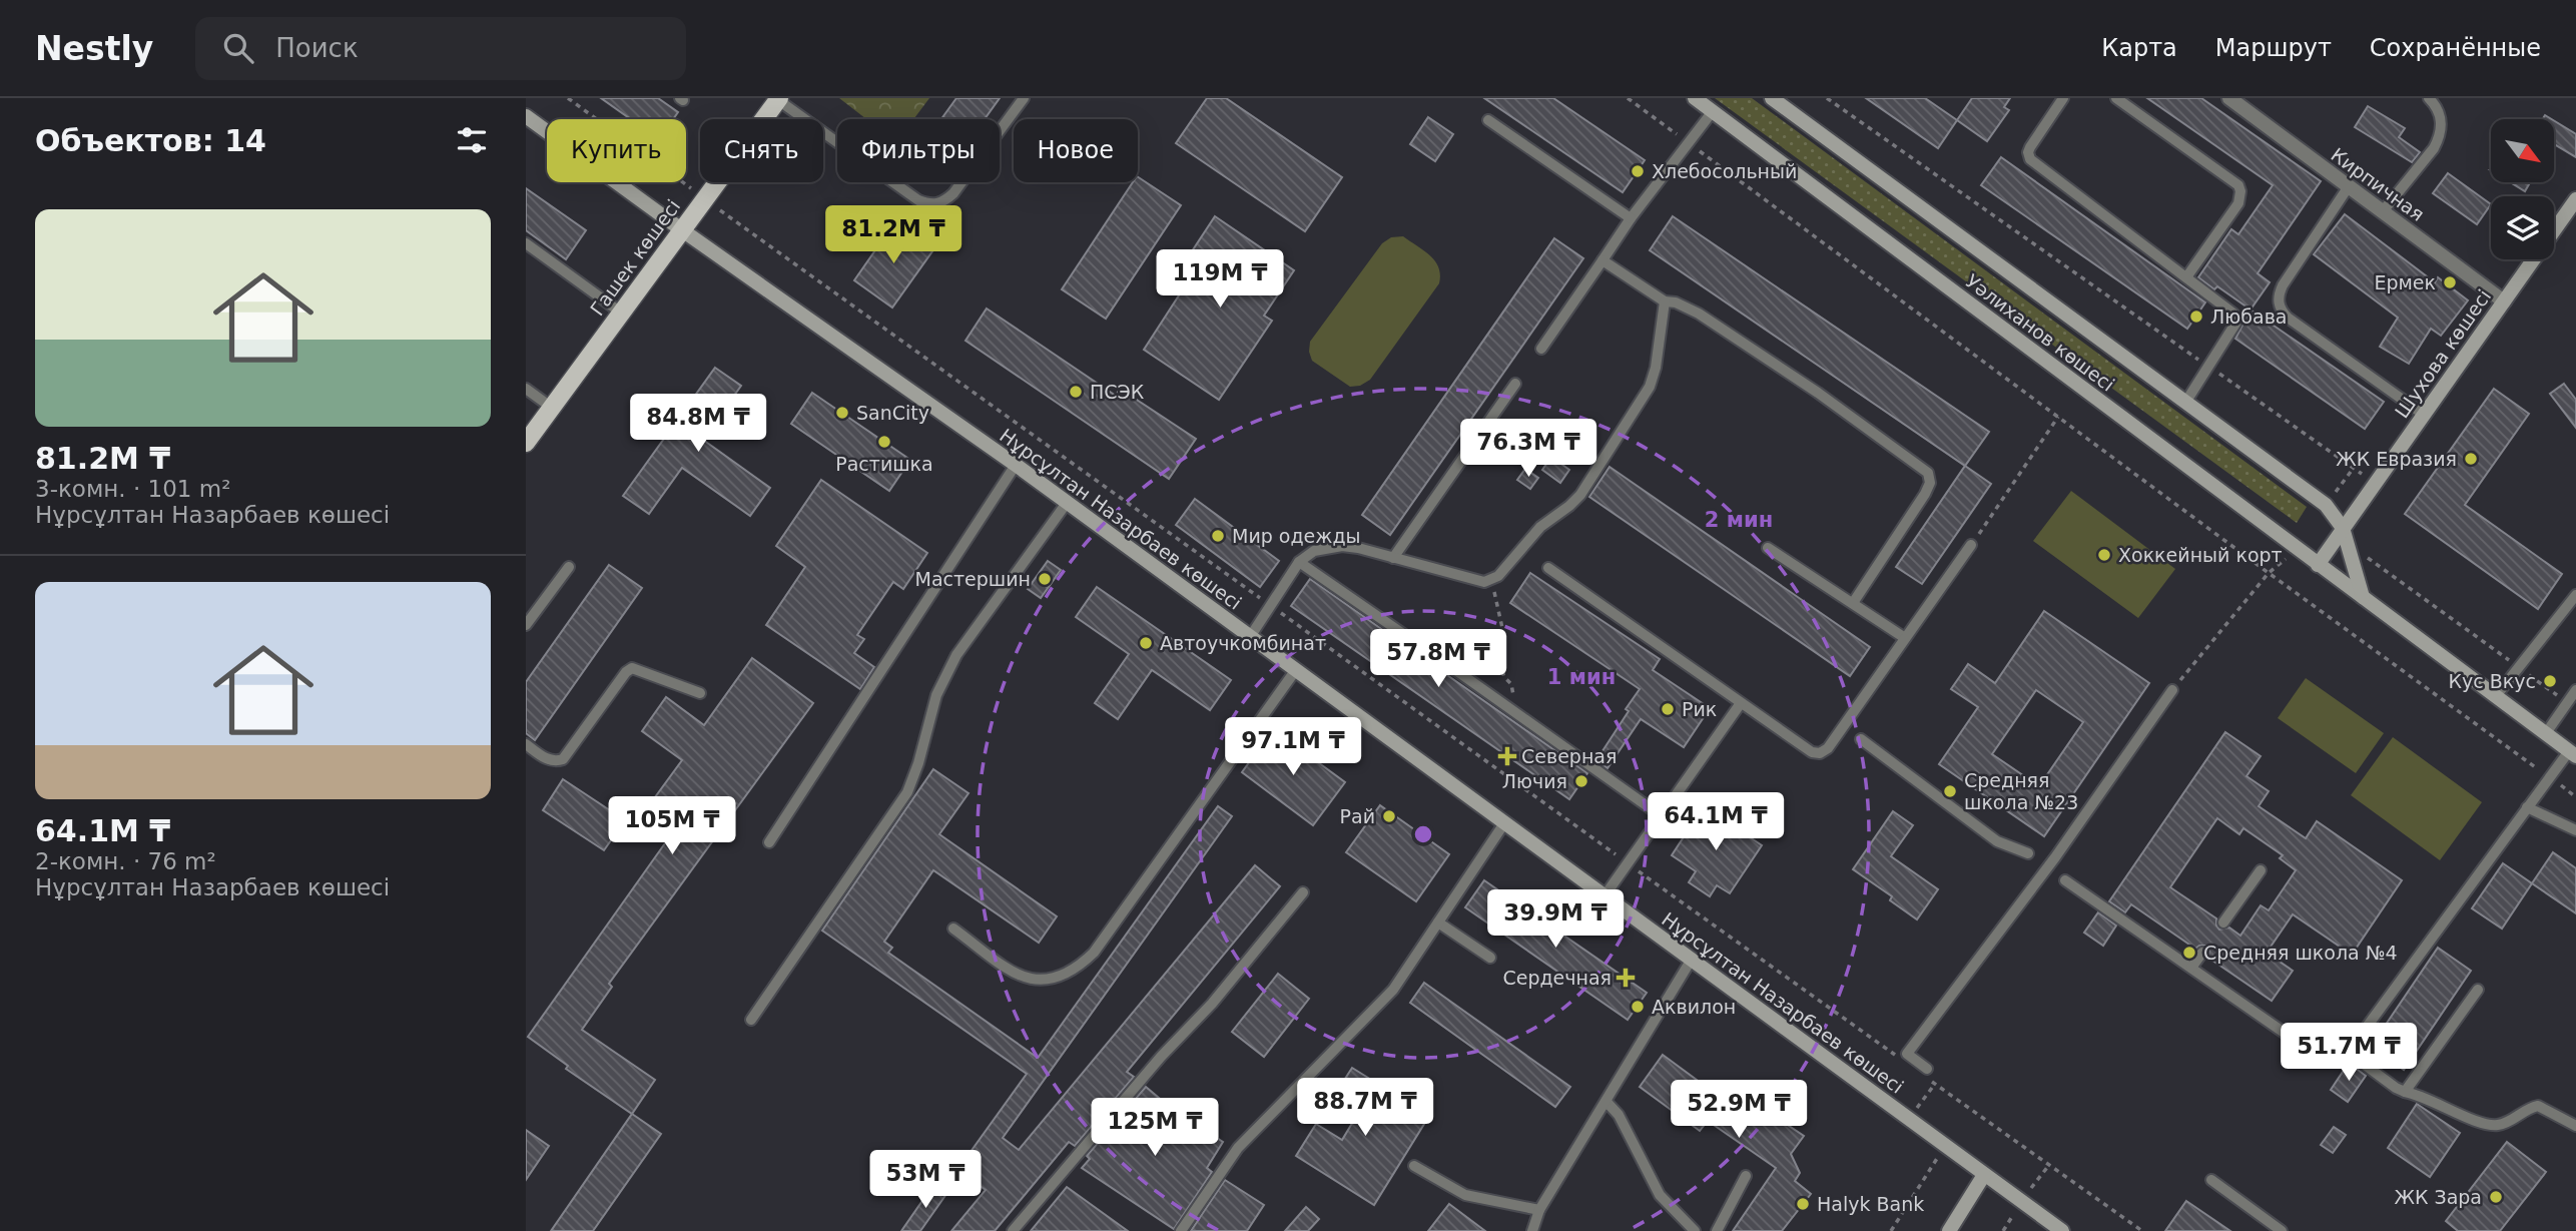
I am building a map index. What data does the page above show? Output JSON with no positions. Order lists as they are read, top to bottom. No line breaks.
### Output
{"streets":{"main road":["Гашек көшесі","Уәлиханов көшесі","Шухова көшесі","Нұрсұлтан Назарбаев көшесі"],"street":["Кирпичная"]},"crossings":[["Кирпичная","Шухова көшесі"],["Гашек көшесі","Нұрсұлтан Назарбаев көшесі"],["Уәлиханов көшесі","Шухова көшесі"]],"places":{"other":["Хлебосольный","Ермек","Любава","ПСЭК","SanCity","Растишка","ЖК Евразия","Мир одежды","Хоккейный корт","Мастершин","Автоучкомбинат","Кус Вкус","Рик","Лючия","Средняя школа №23","Рай","Средняя школа №4","Аквилон","ЖК Зара","Halyk Bank"],"health":["Северная","Сердечная"]},"north":"bottom right","page":{"header":"Nestly","search":"Поиск","nav":["Карта","Маршрут","Сохранённые"],"heading":"Объектов: 14","chip":["Купить","Снять","Фильтры","Новое"],"list":[{"name":"81.2M ₸","note":"3-комн. · 101 m² · Нұрсұлтан Назарбаев көшесі"},{"name":"64.1M ₸","note":"2-комн. · 76 m² · Нұрсұлтан Назарбаев көшесі"}],"price":["81.2M ₸","119M ₸","84.8M ₸","76.3M ₸","57.8M ₸","97.1M ₸","64.1M ₸","105M ₸","39.9M ₸","51.7M ₸","88.7M ₸","52.9M ₸","125M ₸","53M ₸"]},"rings":["2 мин","1 мин"]}
